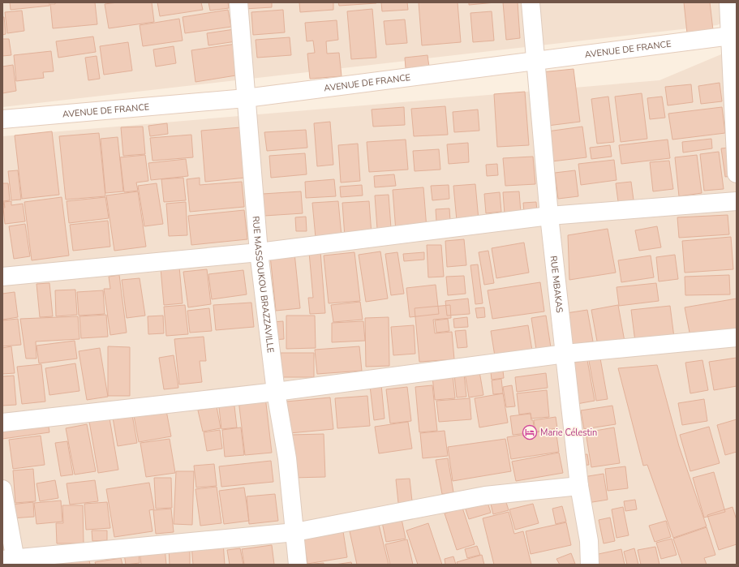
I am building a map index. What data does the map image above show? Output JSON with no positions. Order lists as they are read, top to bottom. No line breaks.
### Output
{"streets":{"street":["AVENUE DE FRANCE","RUE MASSOUKOU BRAZZAVILLE","RUE MBAKAS"]},"crossings":[["AVENUE DE FRANCE","RUE MASSOUKOU BRAZZAVILLE"],["AVENUE DE FRANCE","RUE MBAKAS"]],"places":{"hotel":["Marie Célestin"]}}
